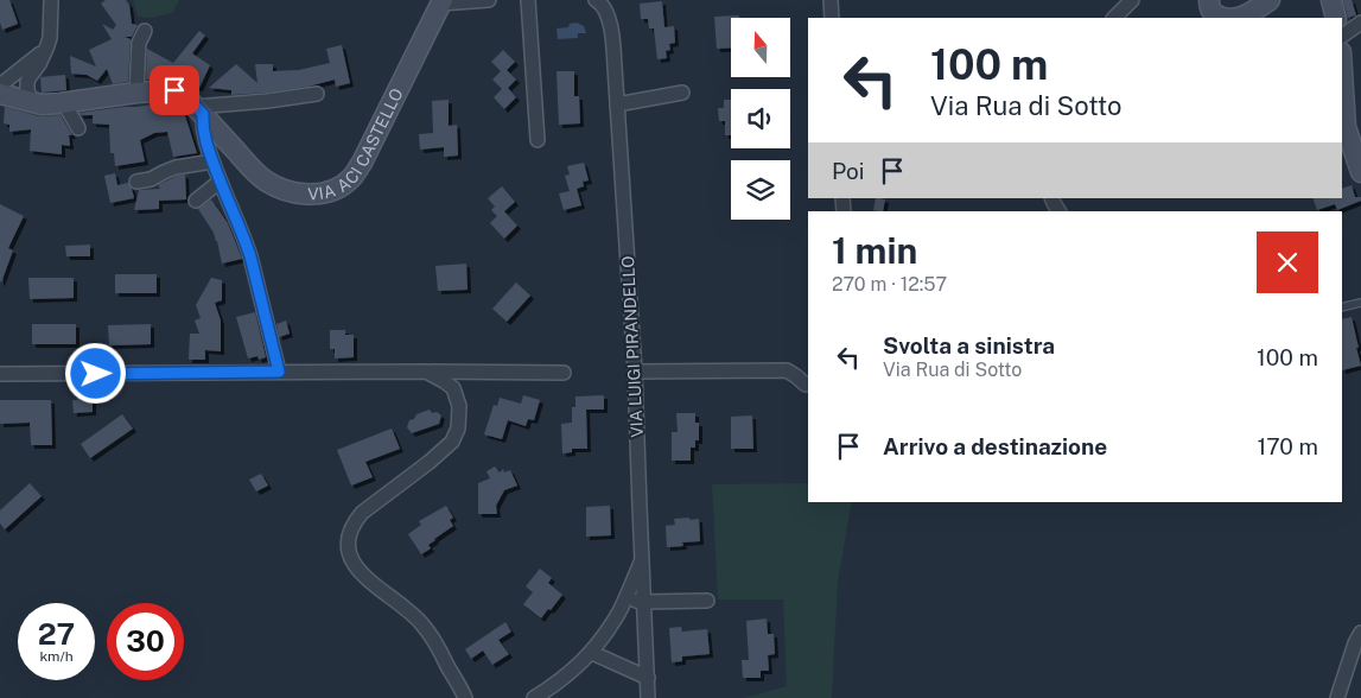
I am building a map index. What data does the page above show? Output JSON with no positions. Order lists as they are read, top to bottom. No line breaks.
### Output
{"streets":{"street":["VIA ACI CASTELLO","VIA LUIGI PIRANDELLO"]},"north":"top","page":{"turn":["100 m","Via Rua di Sotto"],"then":"Poi","heading":["1 min","270 m · 12:57"],"list":[{"name":"Svolta a sinistra","note":"Via Rua di Sotto","value":"100 m"},{"name":"Arrivo a destinazione","value":"170 m"}],"speed":"27 km/h","limit":"30"}}
